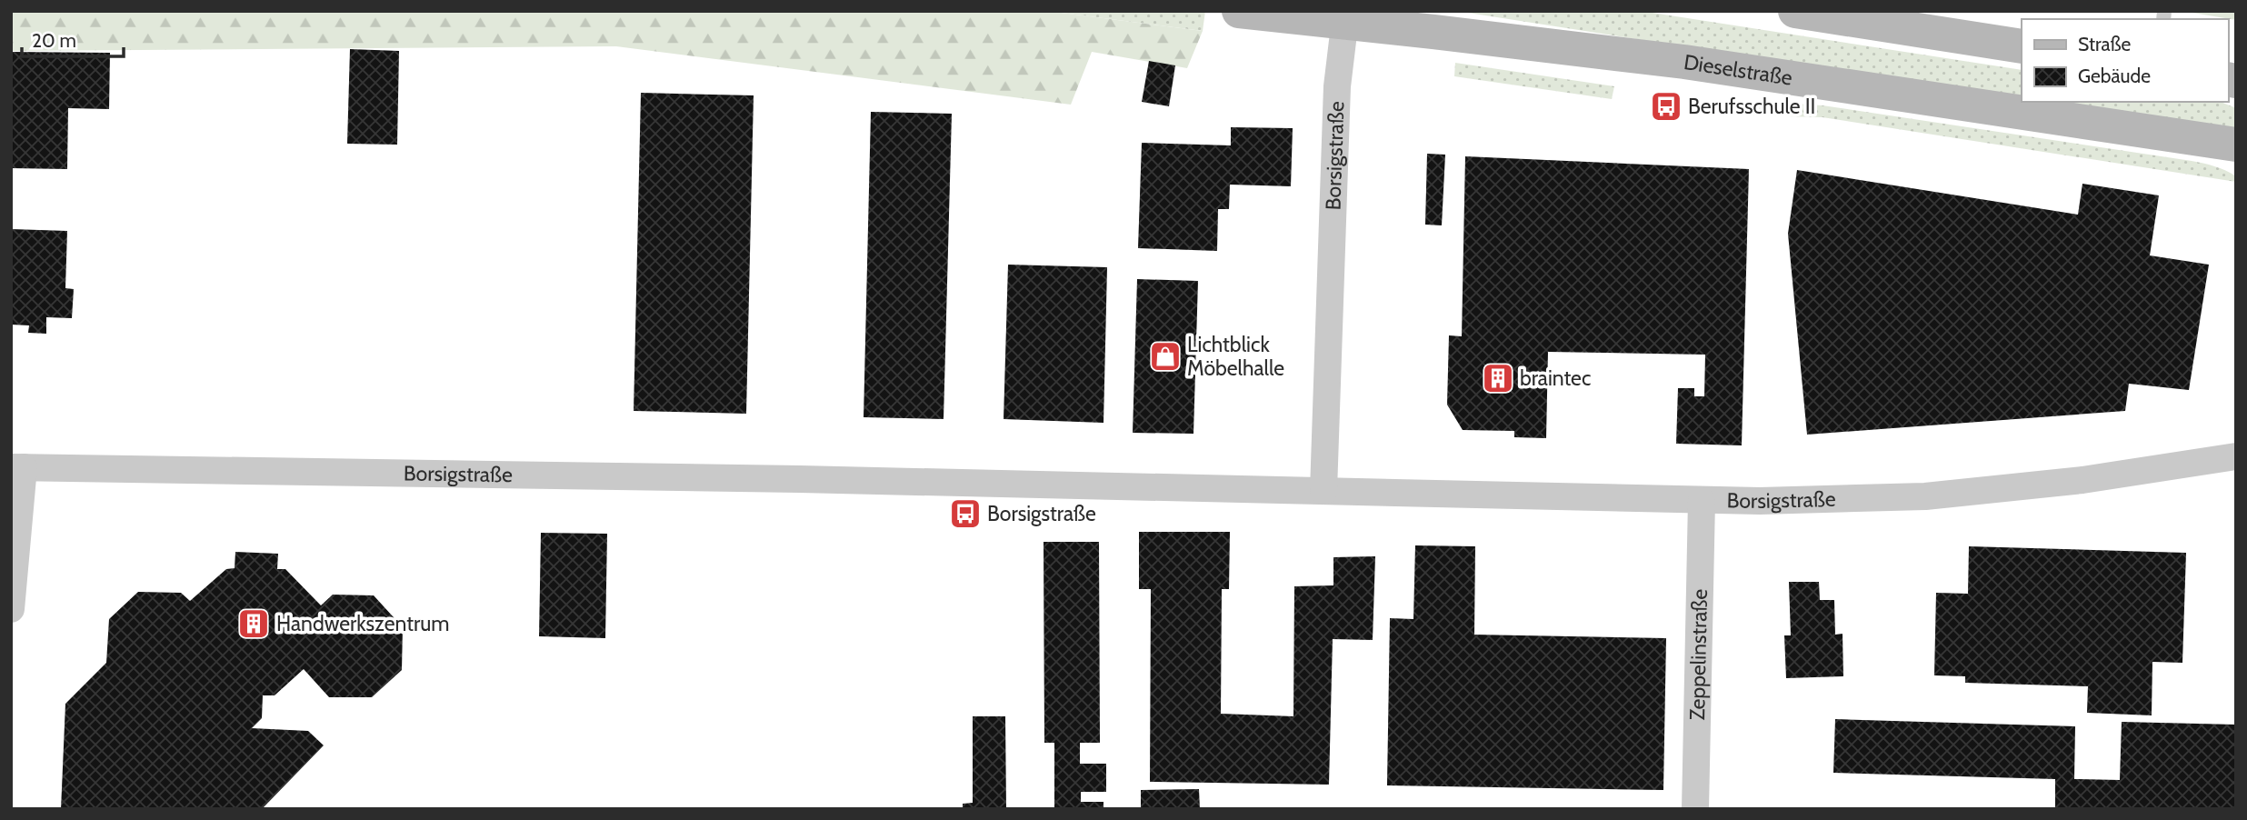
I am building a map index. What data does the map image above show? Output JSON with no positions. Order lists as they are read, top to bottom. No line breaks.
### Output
{"streets":{"main road":["Dieselstraße"],"street":["Borsigstraße","Zeppelinstraße"]},"crossings":[["Dieselstraße","Borsigstraße"],["Borsigstraße","Zeppelinstraße"]],"places":{"bus stop":["Berufsschule II","Borsigstraße"],"shop":["Lichtblick Möbelhalle"],"building":["braintec","Handwerkszentrum"]},"legend":["Straße","Gebäude"],"scale_bar":"20 m"}
